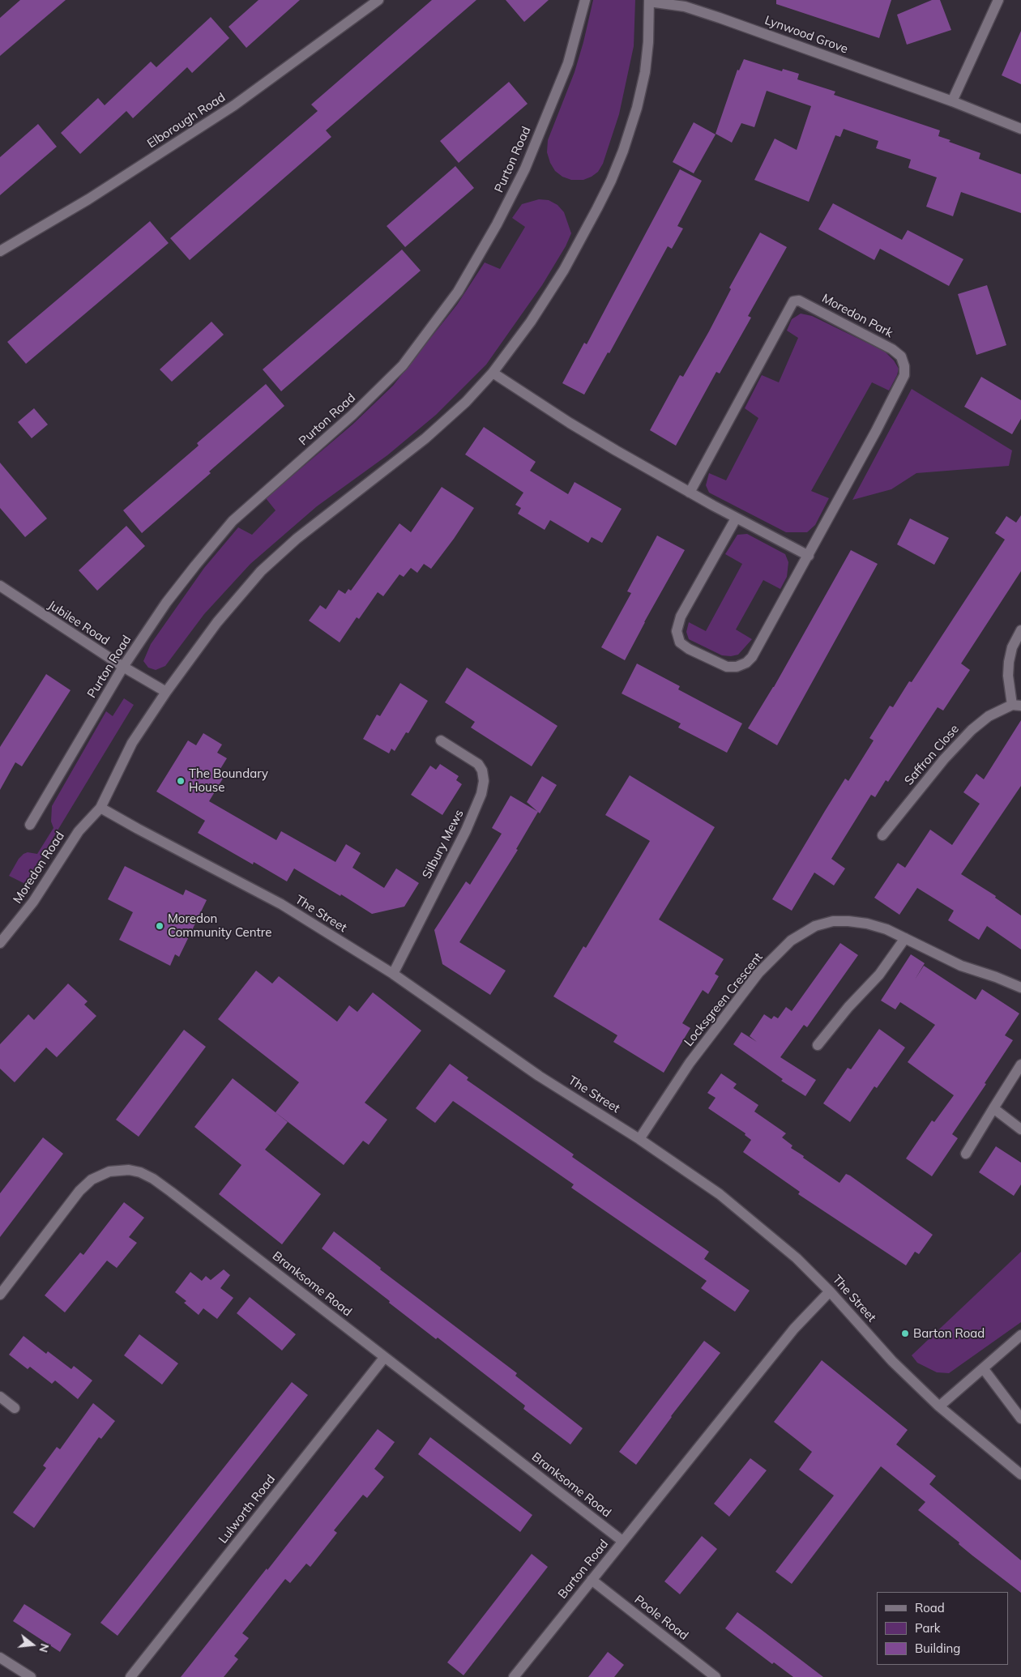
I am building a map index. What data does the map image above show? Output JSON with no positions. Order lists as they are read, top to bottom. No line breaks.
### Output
{"streets":{"street":["Lynwood Grove","Elborough Road","Purton Road","Moredon Park","Jubilee Road","Saffron Close","Silbury Mews","Moredon Road","The Street","Locksgreen Crescent","Branksome Road","Lulworth Road","Barton Road","Poole Road"]},"crossings":[["Purton Road","Jubilee Road"],["Silbury Mews","The Street"],["Moredon Road","The Street"],["The Street","Locksgreen Crescent"],["The Street","Barton Road"],["Branksome Road","Lulworth Road"],["Branksome Road","Barton Road"],["Barton Road","Poole Road"]],"places":["The Boundary House","Moredon Community Centre","Barton Road"],"legend":["Road","Park","Building"],"north":"right"}
